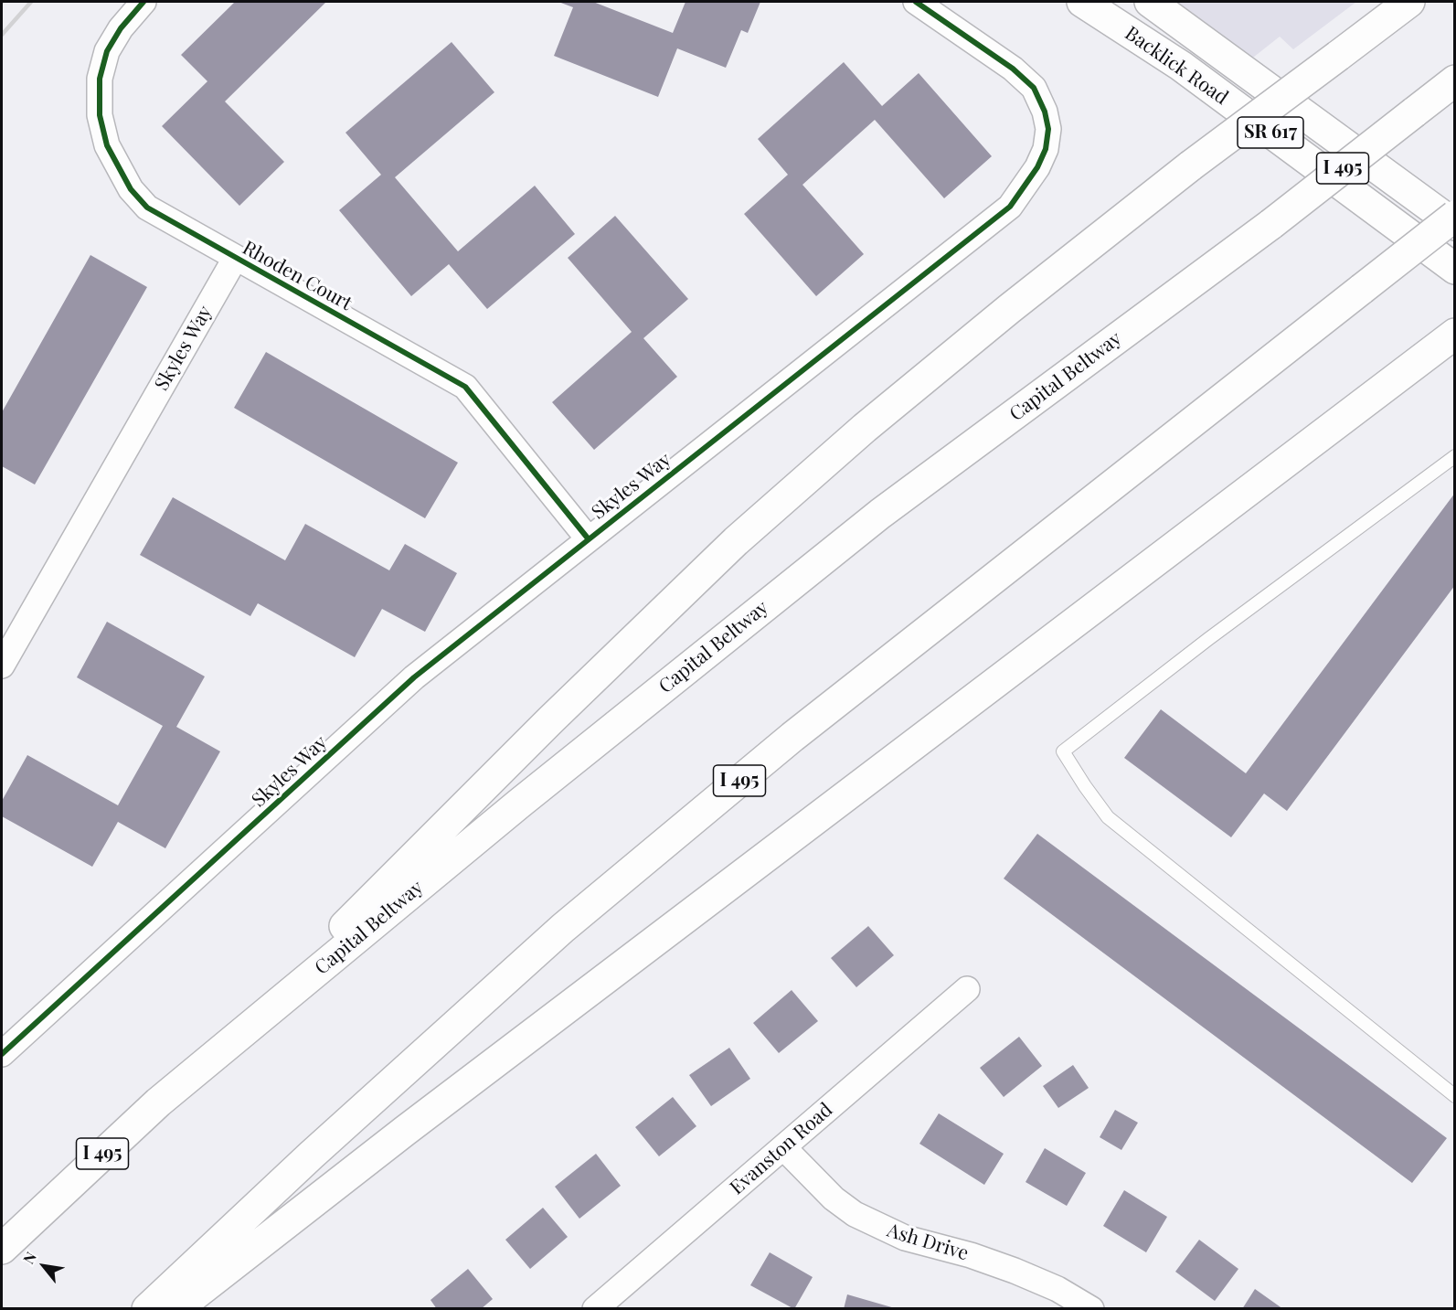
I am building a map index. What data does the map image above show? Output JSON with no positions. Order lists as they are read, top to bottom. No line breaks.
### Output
{"streets":{"main road":["Backlick Road","SR 617","I 495","Capital Beltway"],"street":["Rhoden Court","Skyles Way","Evanston Road","Ash Drive"]},"crossings":[["Rhoden Court","Skyles Way"],["Evanston Road","Ash Drive"]],"north":"top left"}
